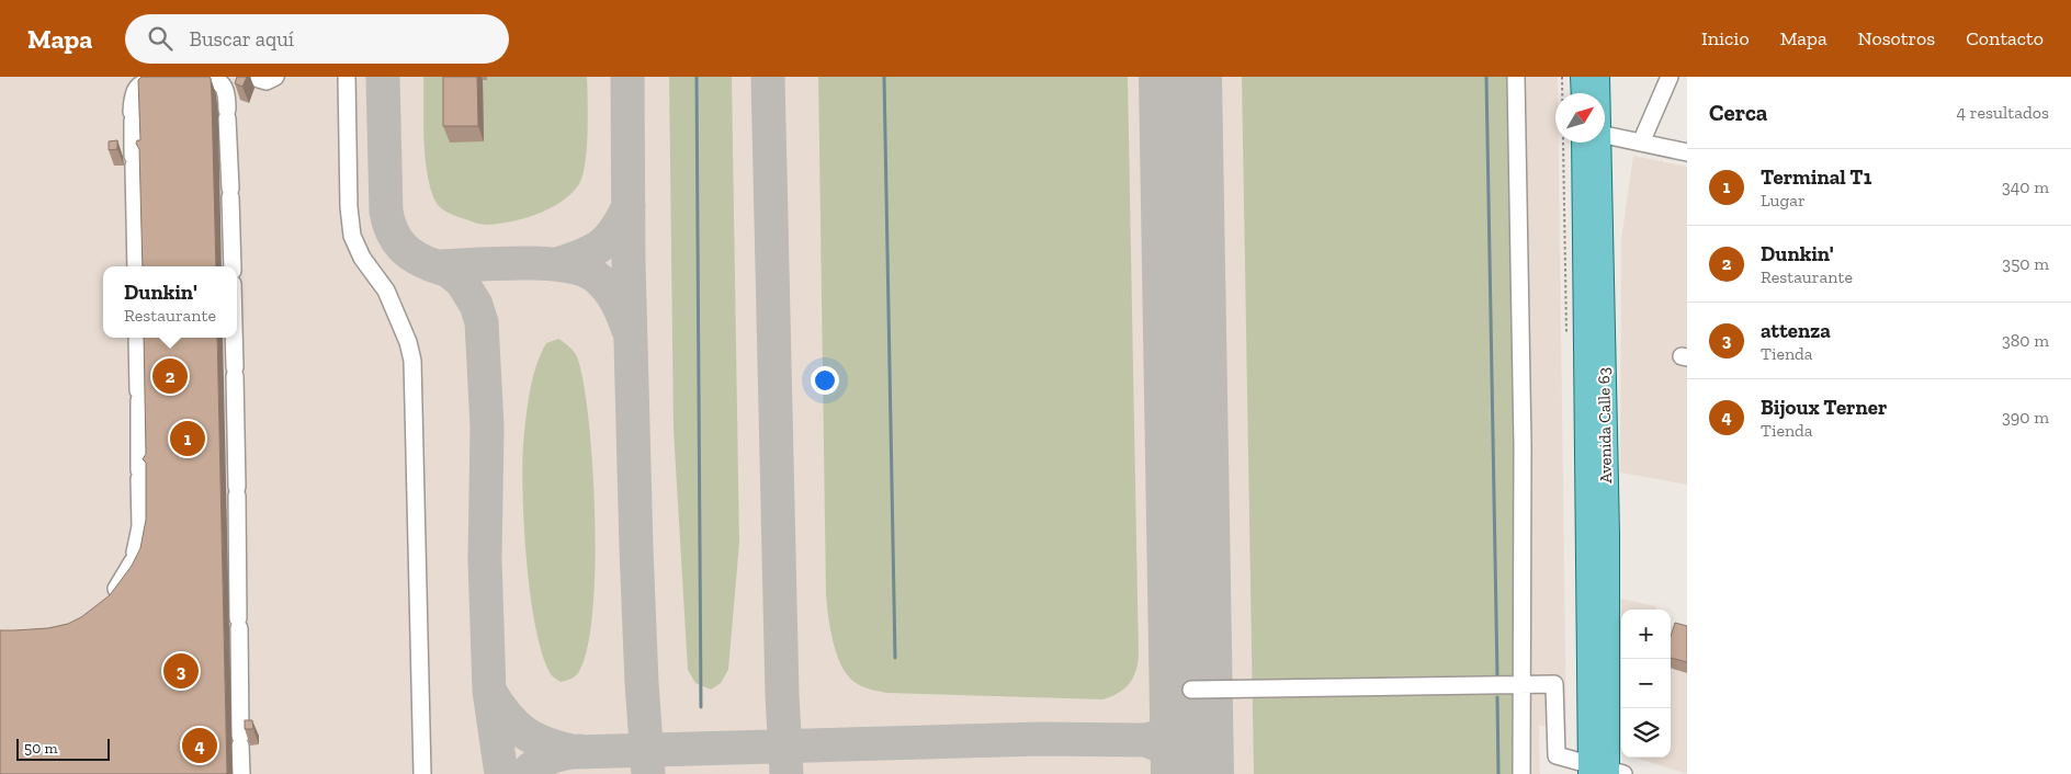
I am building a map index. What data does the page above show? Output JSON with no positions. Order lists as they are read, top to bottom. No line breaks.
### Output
{"streets":{"main road":["Avenida Calle 63"]},"scale_bar":"50 m","north":"top right","page":{"header":"Mapa","search":"Buscar aquí","nav":["Inicio","Mapa","Nosotros","Contacto"],"heading":["Cerca","4 resultados"],"list":[{"mark":"1","name":"Terminal T1","note":"Lugar","value":"340 m"},{"mark":"2","name":"Dunkin'","note":"Restaurante","value":"350 m"},{"mark":"3","name":"attenza","note":"Tienda","value":"380 m"},{"mark":"4","name":"Bijoux Terner","note":"Tienda","value":"390 m"}],"popup":["Dunkin'","Restaurante"],"pins":["2","1","3","4"],"map_buttons":["+","−"],"scale":"50 m"}}
